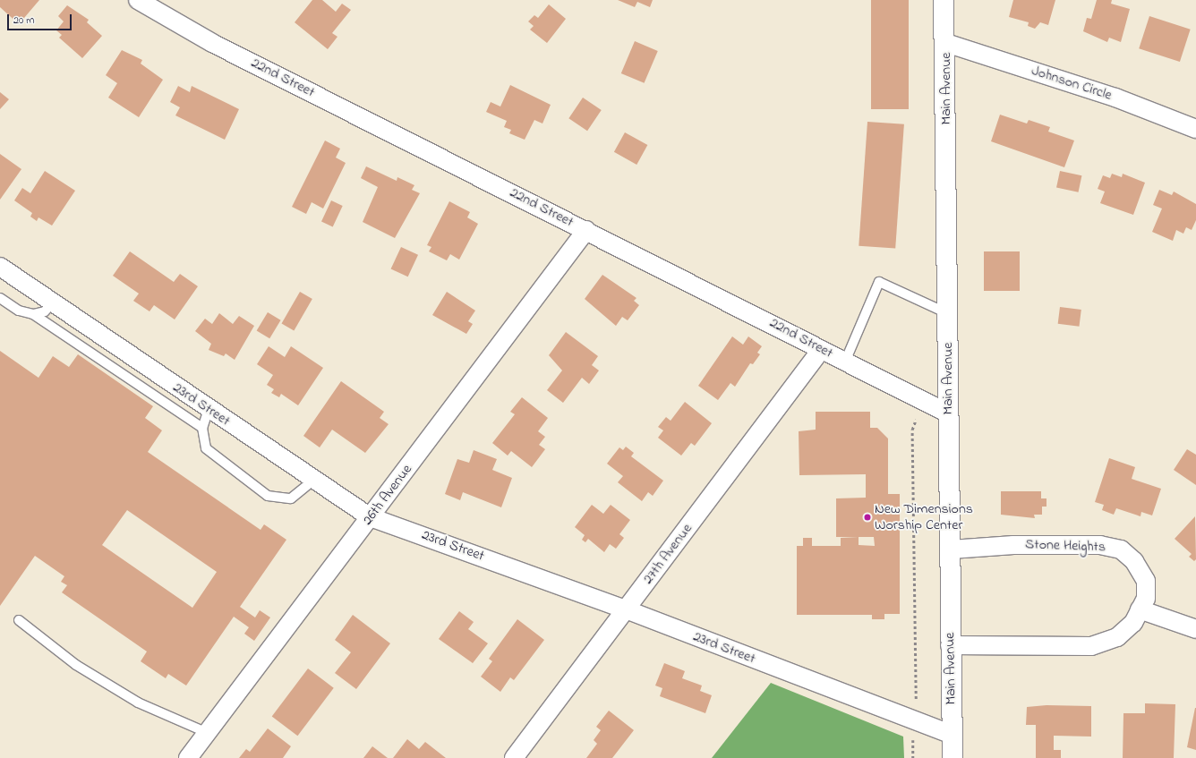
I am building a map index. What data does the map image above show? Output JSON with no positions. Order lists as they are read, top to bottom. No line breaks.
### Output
{"streets":{"main road":["Main Avenue"],"street":["22nd Street","Johnson Circle","23rd Street","26th Avenue","Stone Heights","27th Avenue"]},"crossings":[["22nd Street","Main Avenue"],["22nd Street","26th Avenue"],["22nd Street","27th Avenue"],["Johnson Circle","Main Avenue"],["Main Avenue","23rd Street"],["Main Avenue","Stone Heights"],["23rd Street","26th Avenue"],["23rd Street","27th Avenue"]],"places":["New Dimensions Worship Center"],"scale_bar":"20 m"}
